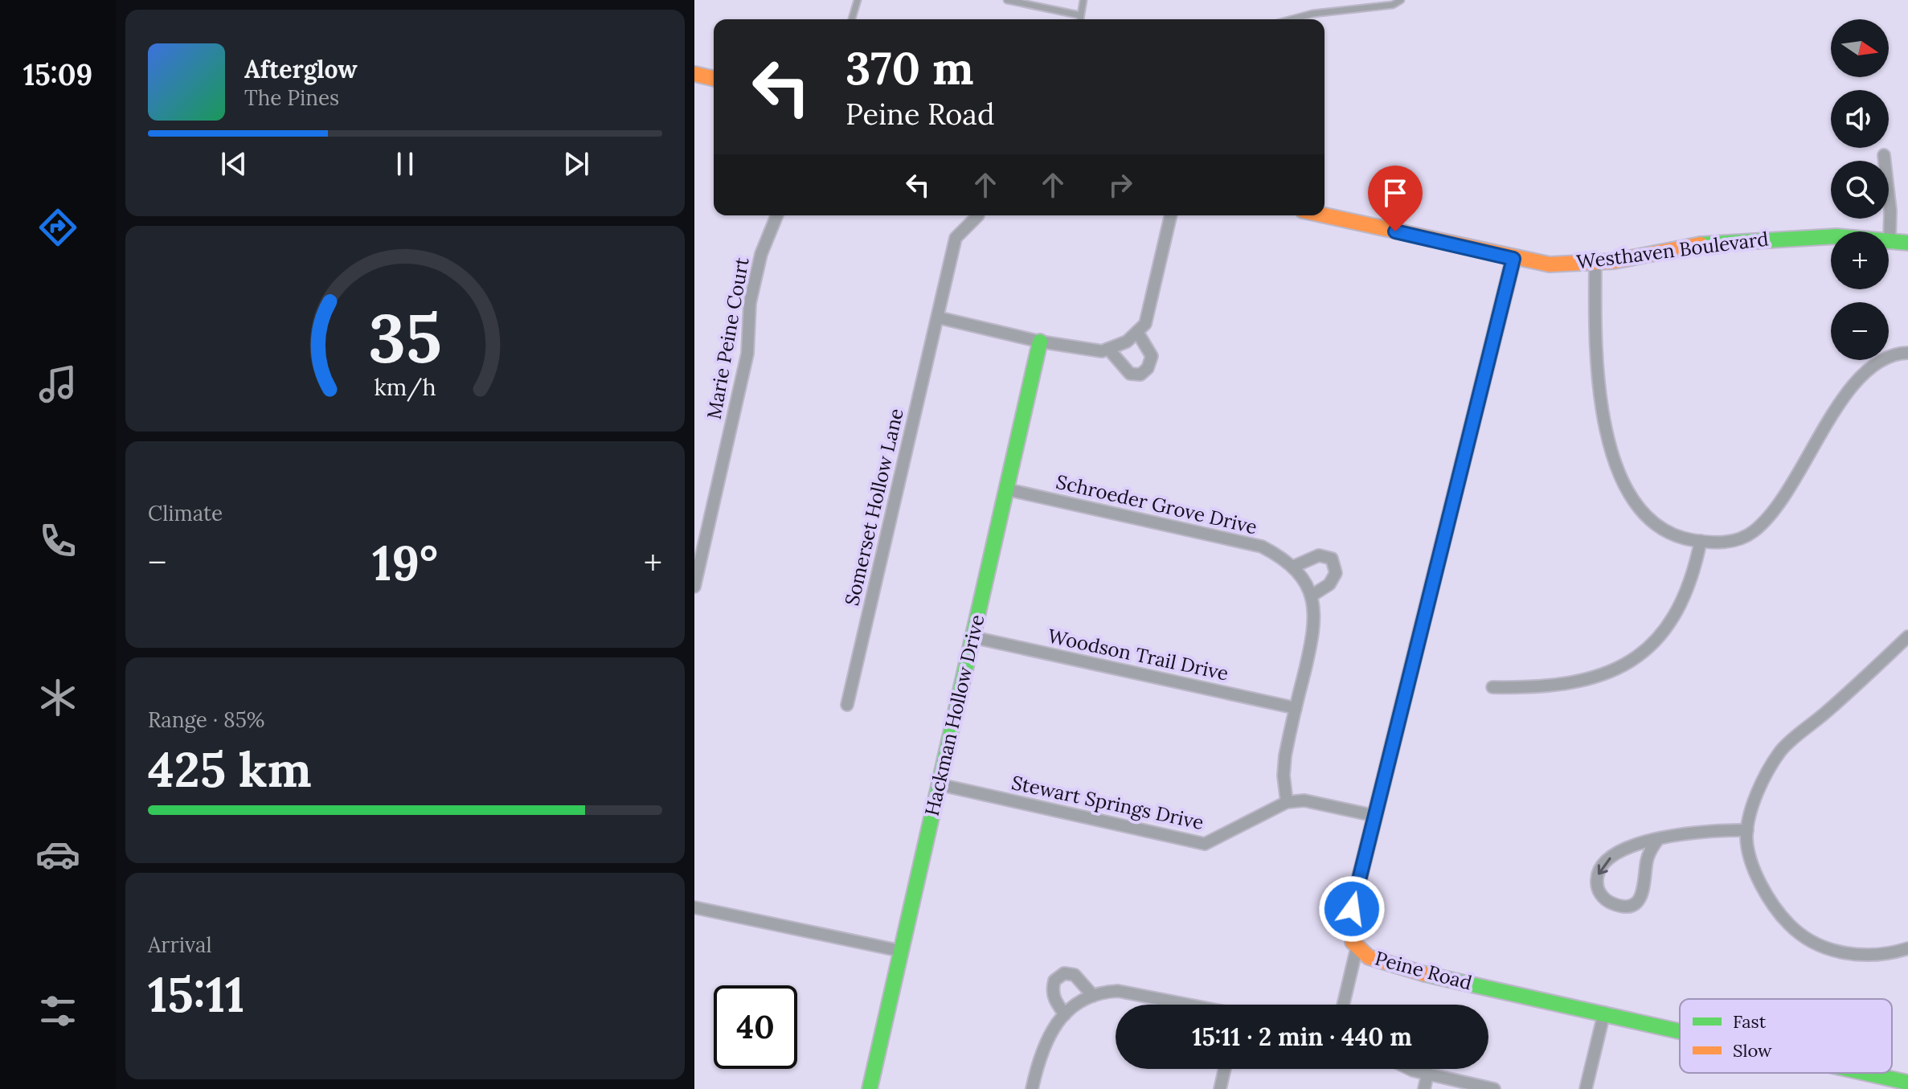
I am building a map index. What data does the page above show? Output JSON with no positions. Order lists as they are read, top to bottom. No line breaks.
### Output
{"streets":{"street":["Westhaven Boulevard","Marie Peine Court","Schroeder Grove Drive","Somerset Hollow Lane","Woodson Trail Drive","Hackman Hollow Drive","Stewart Springs Drive","Peine Road"]},"crossings":[["Westhaven Boulevard","Peine Road"],["Schroeder Grove Drive","Woodson Trail Drive"],["Schroeder Grove Drive","Hackman Hollow Drive"],["Schroeder Grove Drive","Stewart Springs Drive"],["Woodson Trail Drive","Hackman Hollow Drive"],["Hackman Hollow Drive","Stewart Springs Drive"],["Stewart Springs Drive","Peine Road"]],"legend":["Fast","Slow"],"north":"right","page":{"tabs":"15:09","map_buttons":["+","−"],"turn":["370 m","Peine Road"],"song":["Afterglow","The Pines"],"tile":["Climate",["Range · 85%","425 km"],["Arrival","15:11"]],"heat":["−","19°","+"],"limit":"40","trip":"15:11 · 2 min · 440 m","gauge":["35","km/h"]}}
